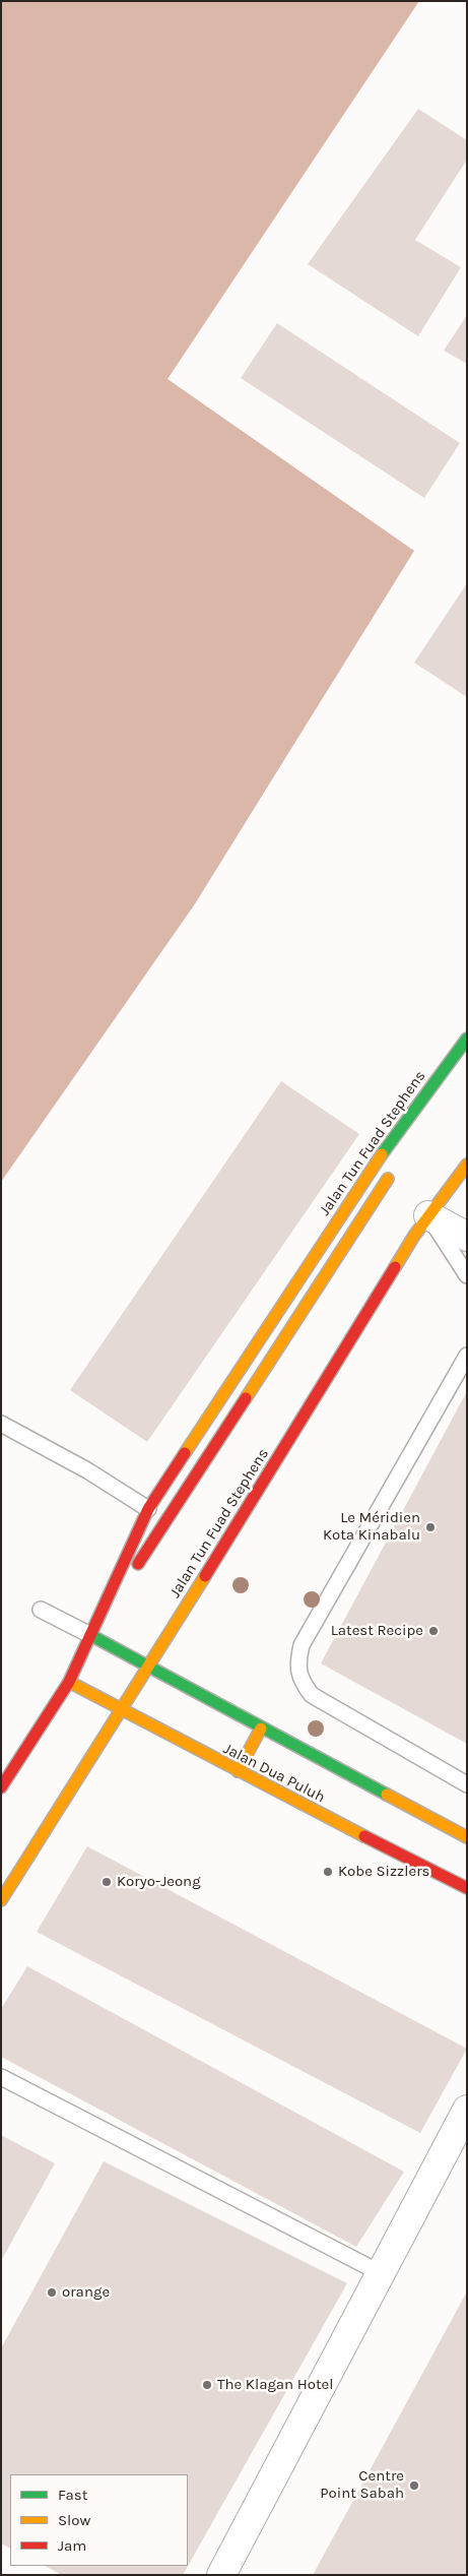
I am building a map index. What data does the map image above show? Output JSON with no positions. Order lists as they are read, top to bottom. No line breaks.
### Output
{"streets":{"main road":["Jalan Tun Fuad Stephens","Jalan Dua Puluh"]},"crossings":[["Jalan Tun Fuad Stephens","Jalan Dua Puluh"]],"places":["Le Méridien Kota Kinabalu","Latest Recipe","Kobe Sizzlers","Koryo-Jeong","orange","The Klagan Hotel","Centre Point Sabah"],"legend":["Fast","Slow","Jam"]}
